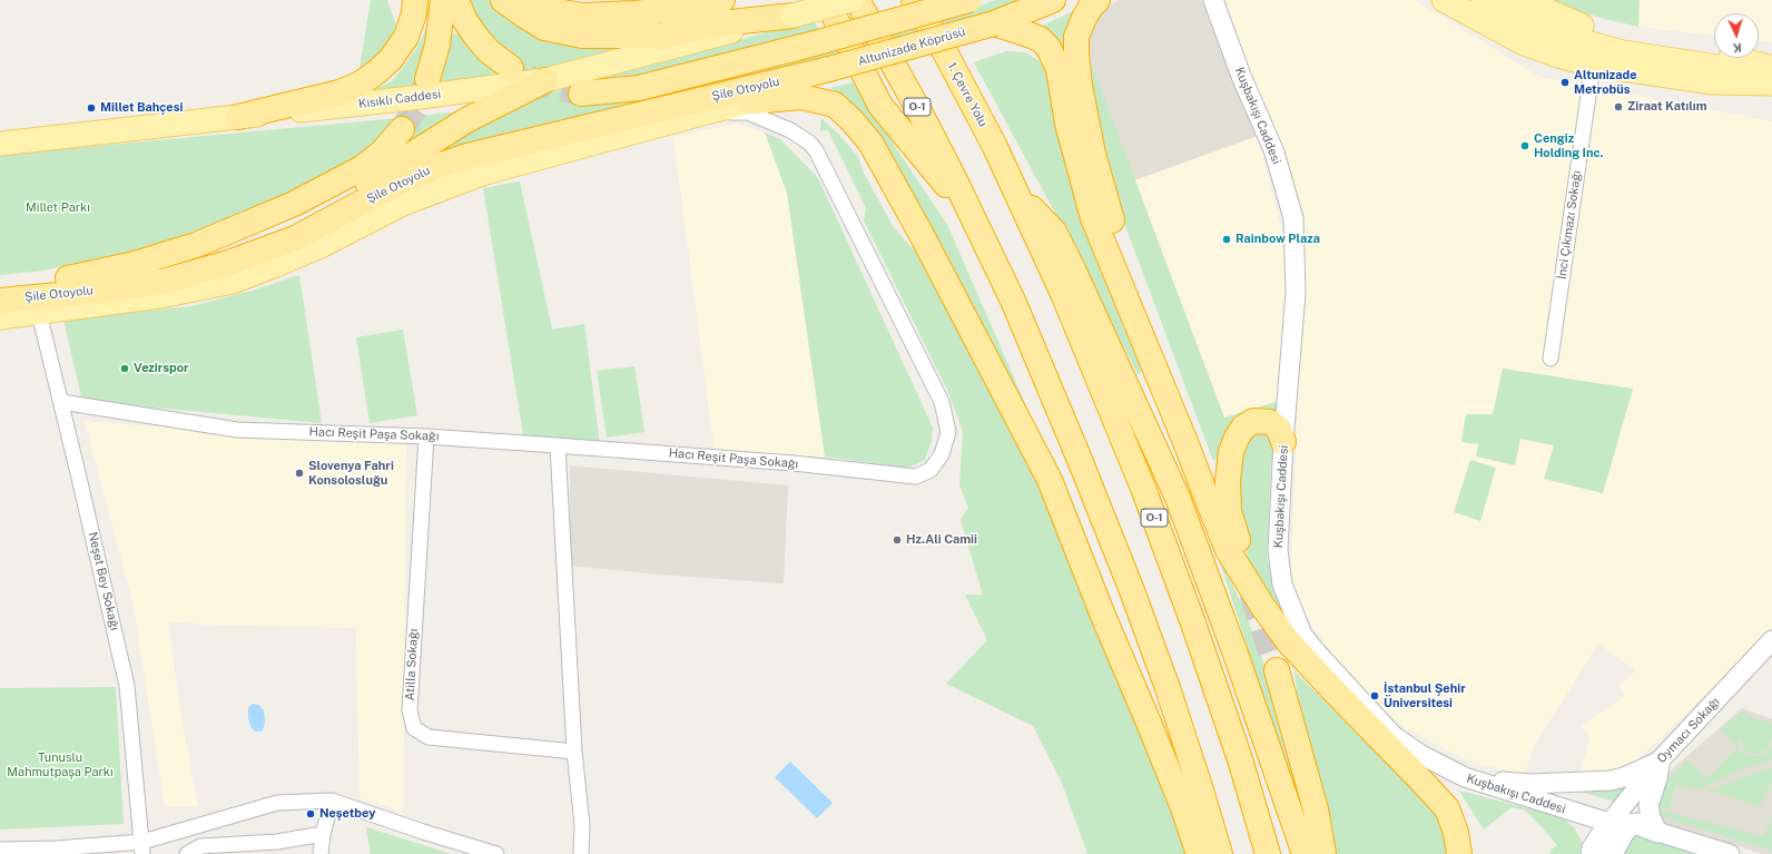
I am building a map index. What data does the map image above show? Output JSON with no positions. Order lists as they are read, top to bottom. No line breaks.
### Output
{"streets":{"highway":["Altunizade Köprüsü","Şile Otoyolu","1. Çevre Yolu","O-1"],"main road":["Kısıklı Caddesi"],"street":["Kuşbakışı Caddesi","İnci Çıkmazı Sokağı","Hacı Reşit Paşa Sokağı","Neşet Bey Sokağı","Atilla Sokağı","Oymacı Sokağı"]},"crossings":[["Altunizade Köprüsü","Şile Otoyolu"],["Şile Otoyolu","Kısıklı Caddesi"],["1. Çevre Yolu","O-1"],["Kuşbakışı Caddesi","Oymacı Sokağı"],["Hacı Reşit Paşa Sokağı","Neşet Bey Sokağı"],["Hacı Reşit Paşa Sokağı","Atilla Sokağı"]],"parks":["Millet Parkı","Tunuslu Mahmutpaşa Parkı"],"places":["Altunizade Metrobüs","Ziraat Katılım","Millet Bahçesi","Cengiz Holding Inc.","Rainbow Plaza","Vezirspor","Slovenya Fahri Konsolosluğu","Hz.Ali Camii","İstanbul Şehir Üniversitesi","Neşetbey"],"north":"bottom"}
